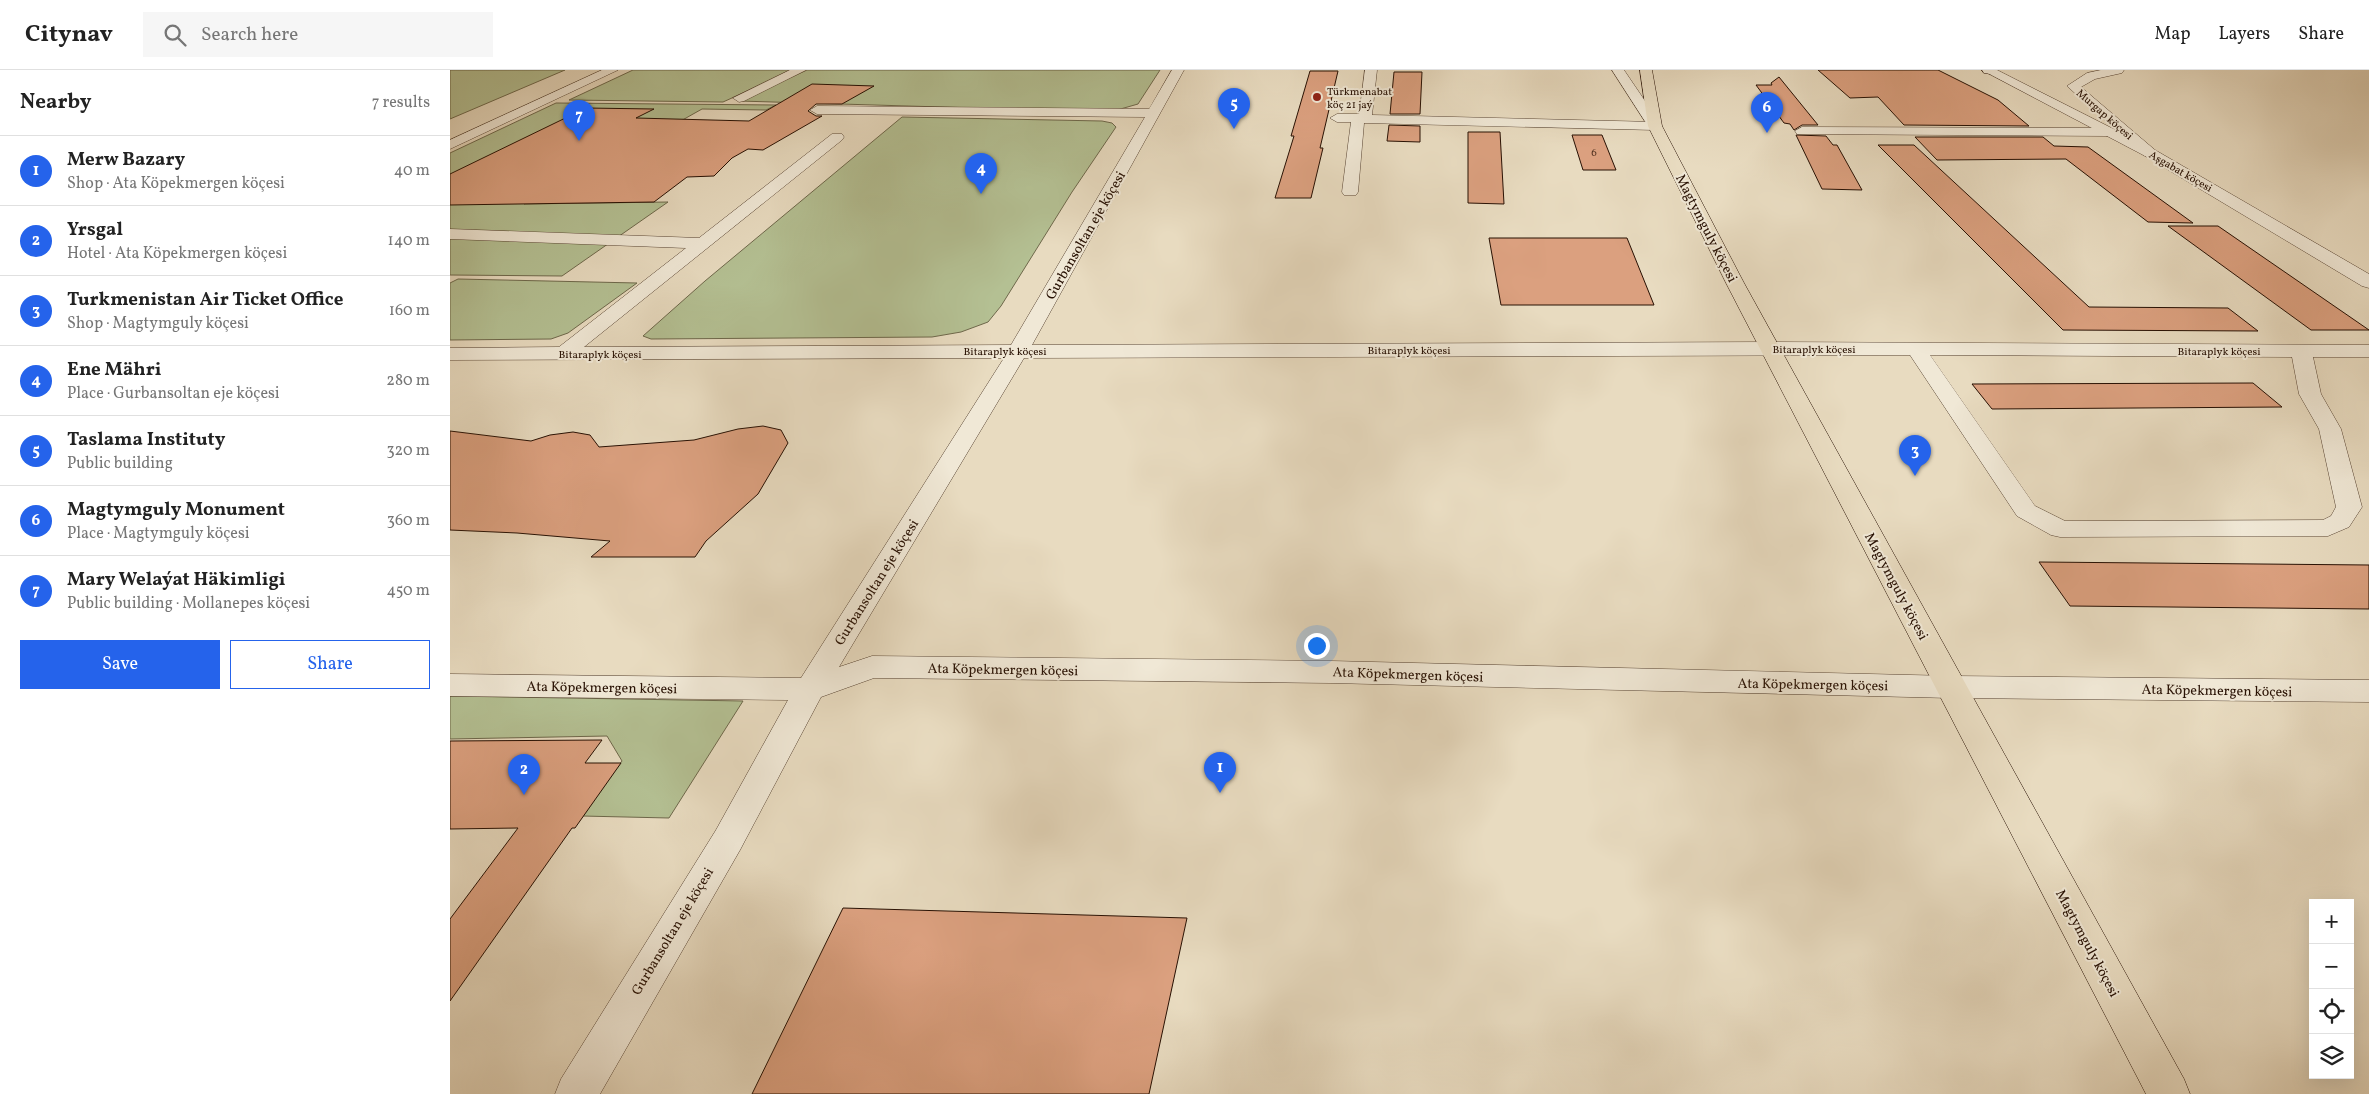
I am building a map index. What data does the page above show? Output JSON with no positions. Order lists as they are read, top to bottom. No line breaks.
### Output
{"streets":{"main road":["Magtymguly köçesi"],"street":["Murgap köçesi","Aşgabat köçesi","Gurbansoltan eje köçesi","Bitaraplyk köçesi","Ata Köpekmergen köçesi"]},"crossings":[["Murgap köçesi","Aşgabat köçesi"],["Magtymguly köçesi","Bitaraplyk köçesi"],["Magtymguly köçesi","Ata Köpekmergen köçesi"],["Gurbansoltan eje köçesi","Bitaraplyk köçesi"],["Gurbansoltan eje köçesi","Ata Köpekmergen köçesi"]],"places":["Türkmenabat köç 21 jaý"],"house_numbers":["6"],"page":{"header":"Citynav","search":"Search here","nav":["Map","Layers","Share"],"heading":["Nearby","7 results"],"pins":["5","6","7","4","3","1","2"],"list":[{"mark":"1","name":"Merw Bazary","note":"Shop · Ata Köpekmergen köçesi","value":"40 m"},{"mark":"2","name":"Yrsgal","note":"Hotel · Ata Köpekmergen köçesi","value":"140 m"},{"mark":"3","name":"Turkmenistan Air Ticket Office","note":"Shop · Magtymguly köçesi","value":"160 m"},{"mark":"4","name":"Ene Mähri","note":"Place · Gurbansoltan eje köçesi","value":"280 m"},{"mark":"5","name":"Taslama Instituty","note":"Public building","value":"320 m"},{"mark":"6","name":"Magtymguly Monument","note":"Place · Magtymguly köçesi","value":"360 m"},{"mark":"7","name":"Mary Welaýat Häkimligi","note":"Public building · Mollanepes köçesi","value":"450 m"}],"buttons":["Save","Share"],"map_buttons":["+","−"]}}
